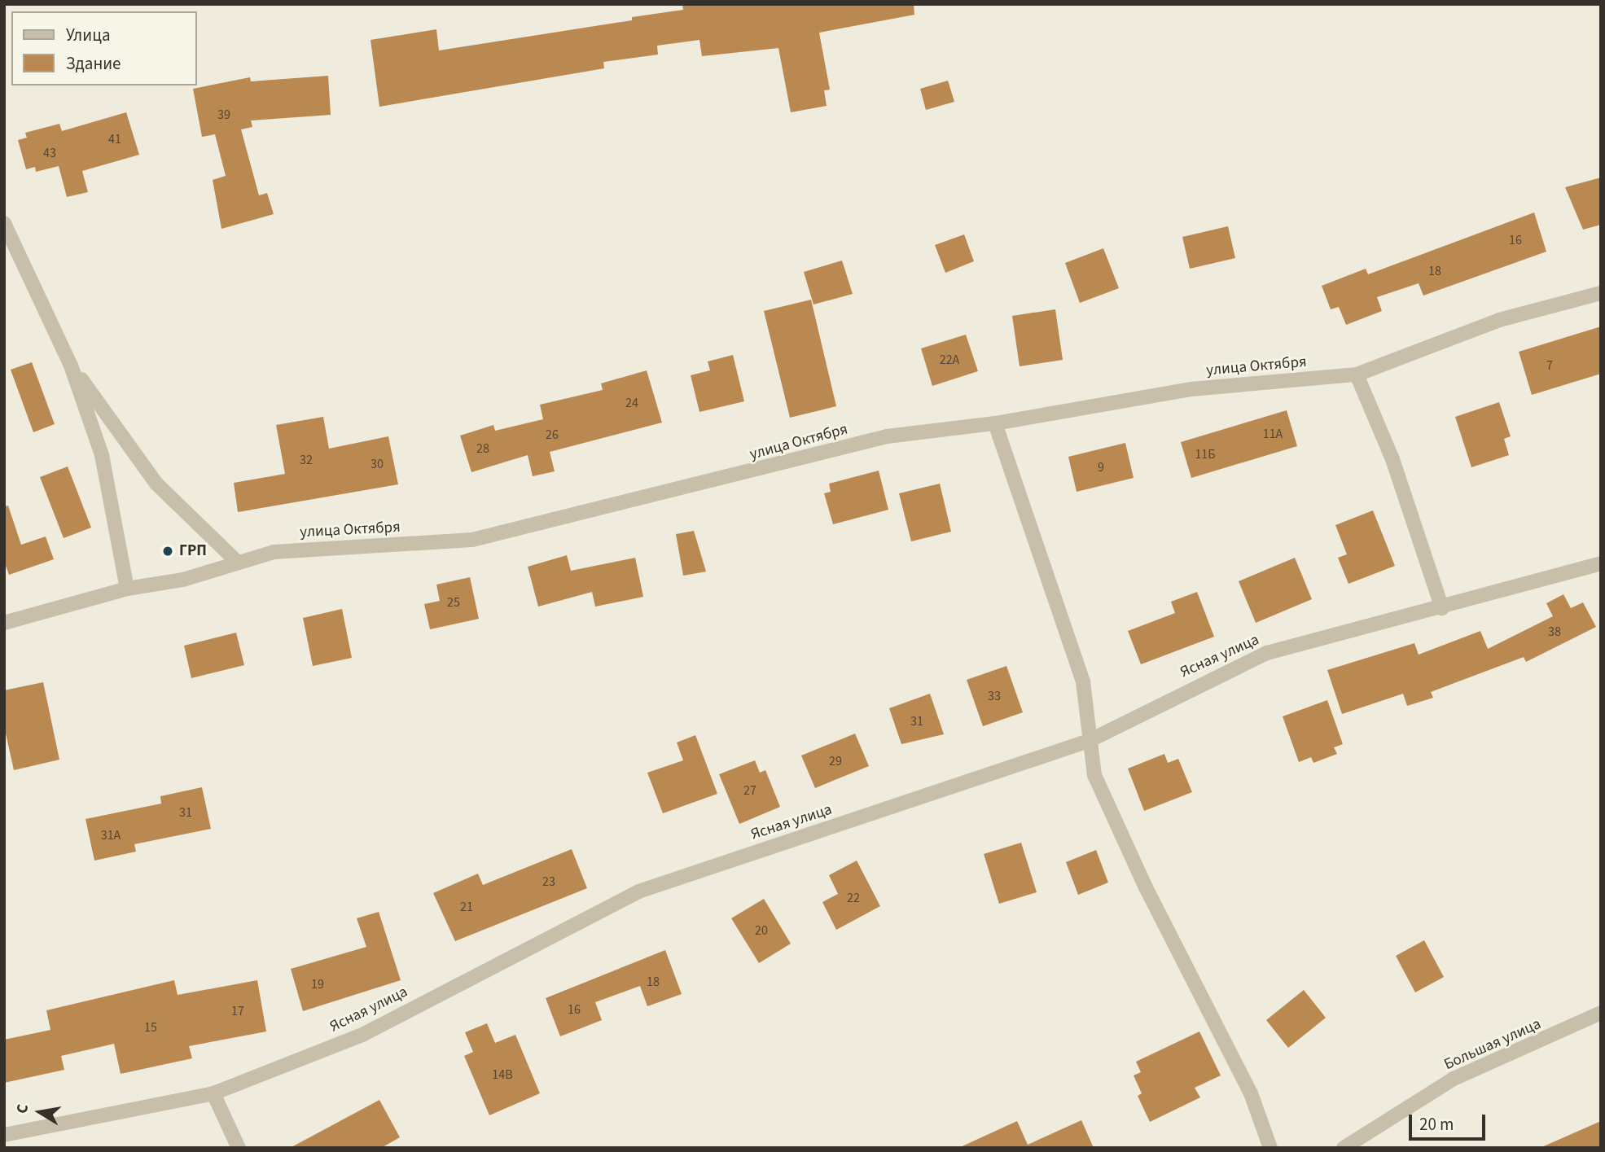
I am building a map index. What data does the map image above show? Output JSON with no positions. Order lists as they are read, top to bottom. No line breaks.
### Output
{"streets":{"street":["улица Октября","Ясная улица","Большая улица"]},"places":["ГРП"],"house_numbers":["39","41","43","16","18","22А","7","24","11А","26","28","11Б","32","30","9","25","38","33","31","29","27","31","31А","23","22","21","20","18","19","16","17","15","14В"],"legend":["Улица","Здание"],"scale_bar":"20 m","north":"left"}
